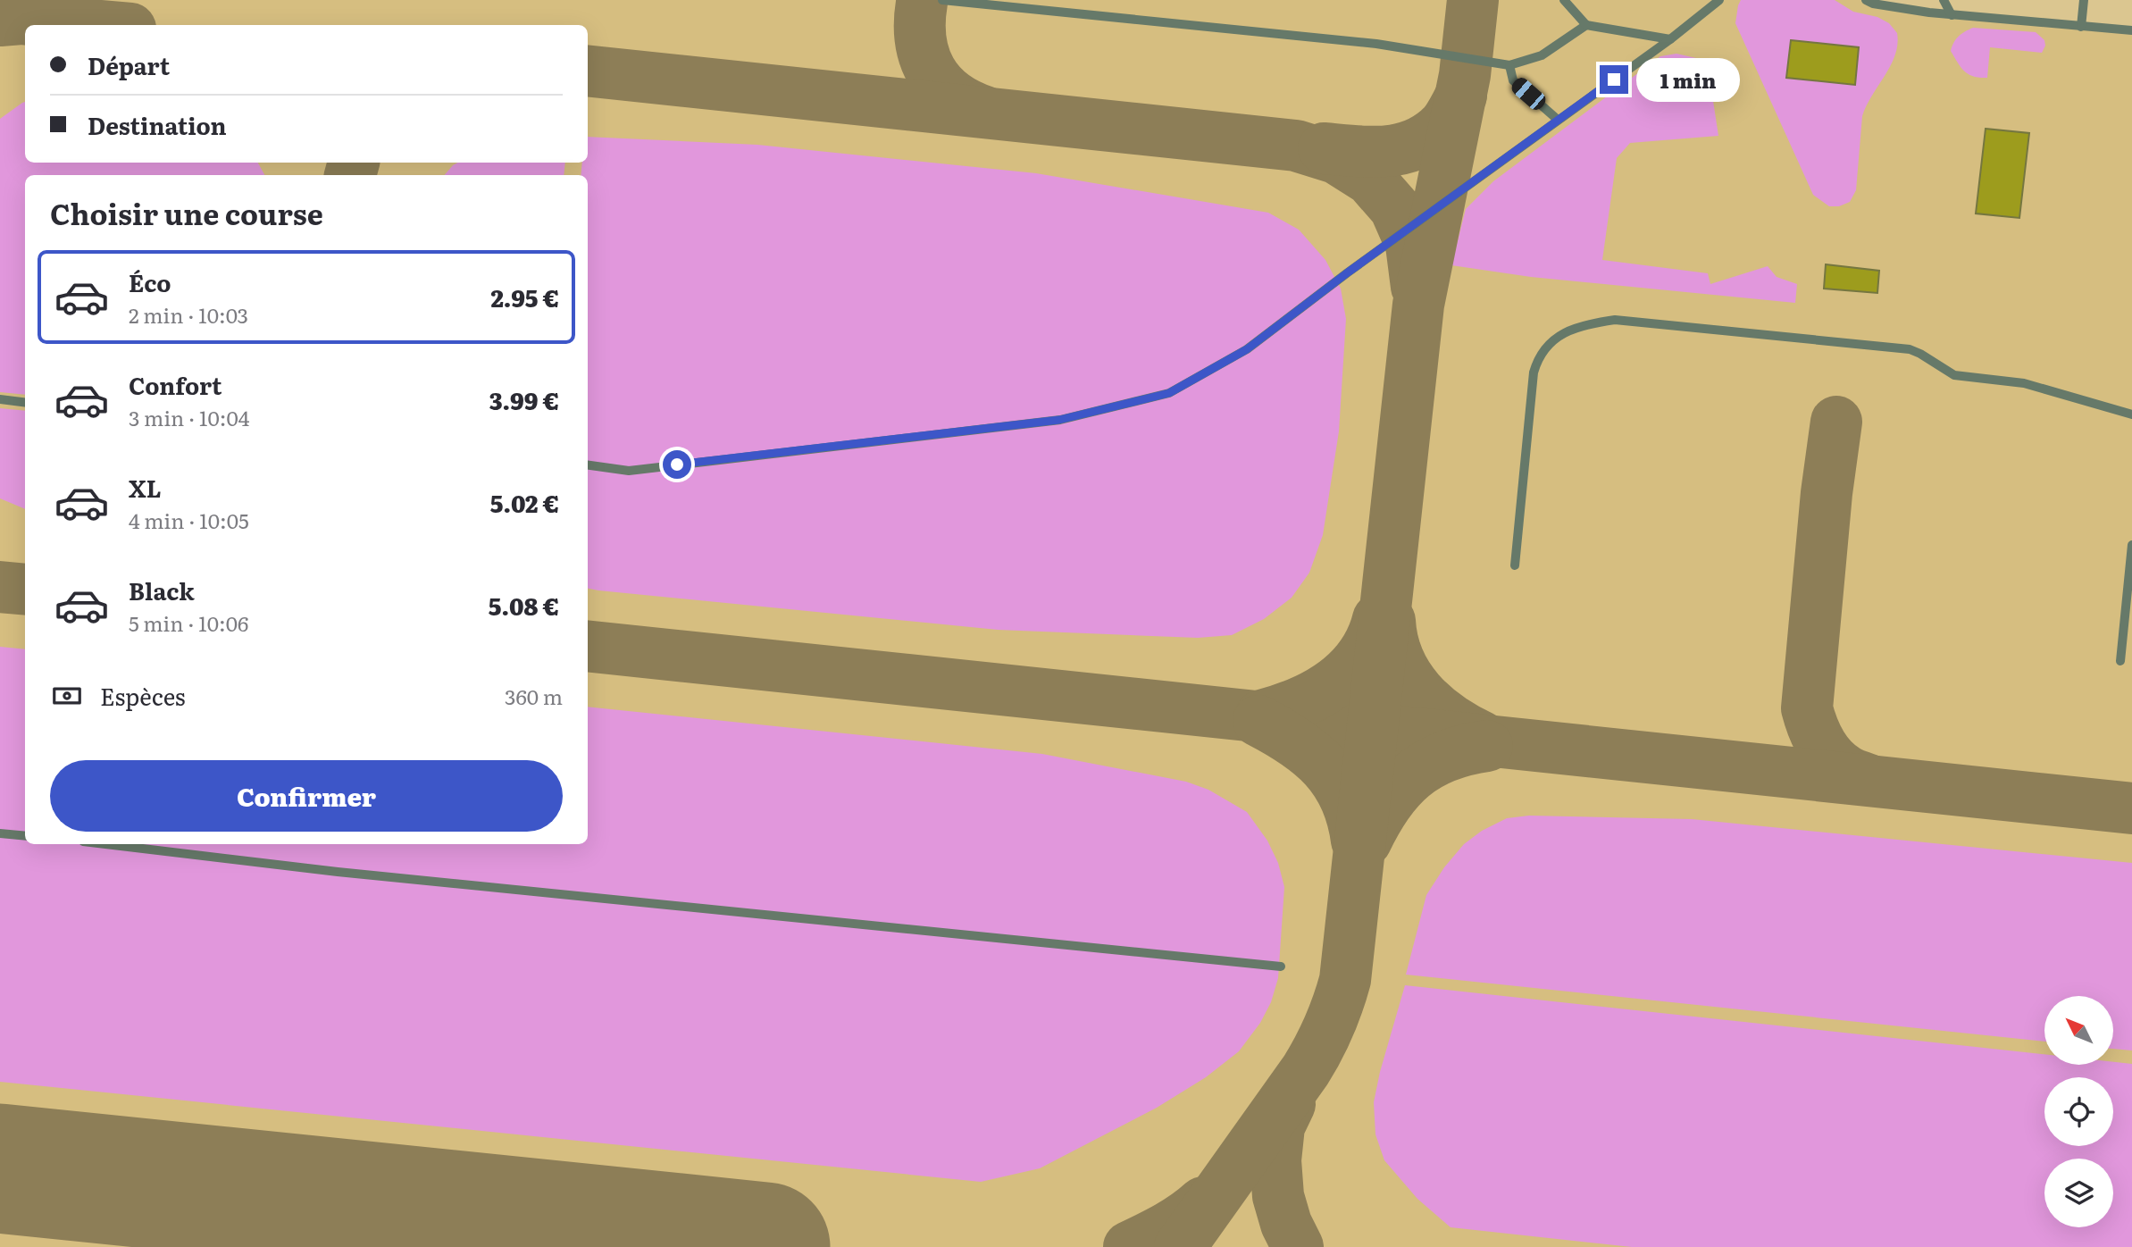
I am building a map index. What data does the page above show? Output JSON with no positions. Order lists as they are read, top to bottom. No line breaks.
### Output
{"north":"top left","page":{"banner":["Départ","Destination"],"bubble":"1 min","heading":"Choisir une course","list":[{"name":"Éco","note":"2 min · 10:03","value":"2.95 €"},{"name":"Confort","note":"3 min · 10:04","value":"3.99 €"},{"name":"XL","note":"4 min · 10:05","value":"5.02 €"},{"name":"Black","note":"5 min · 10:06","value":"5.08 €"}],"pay":["Espèces","360 m"],"buttons":"Confirmer"}}
